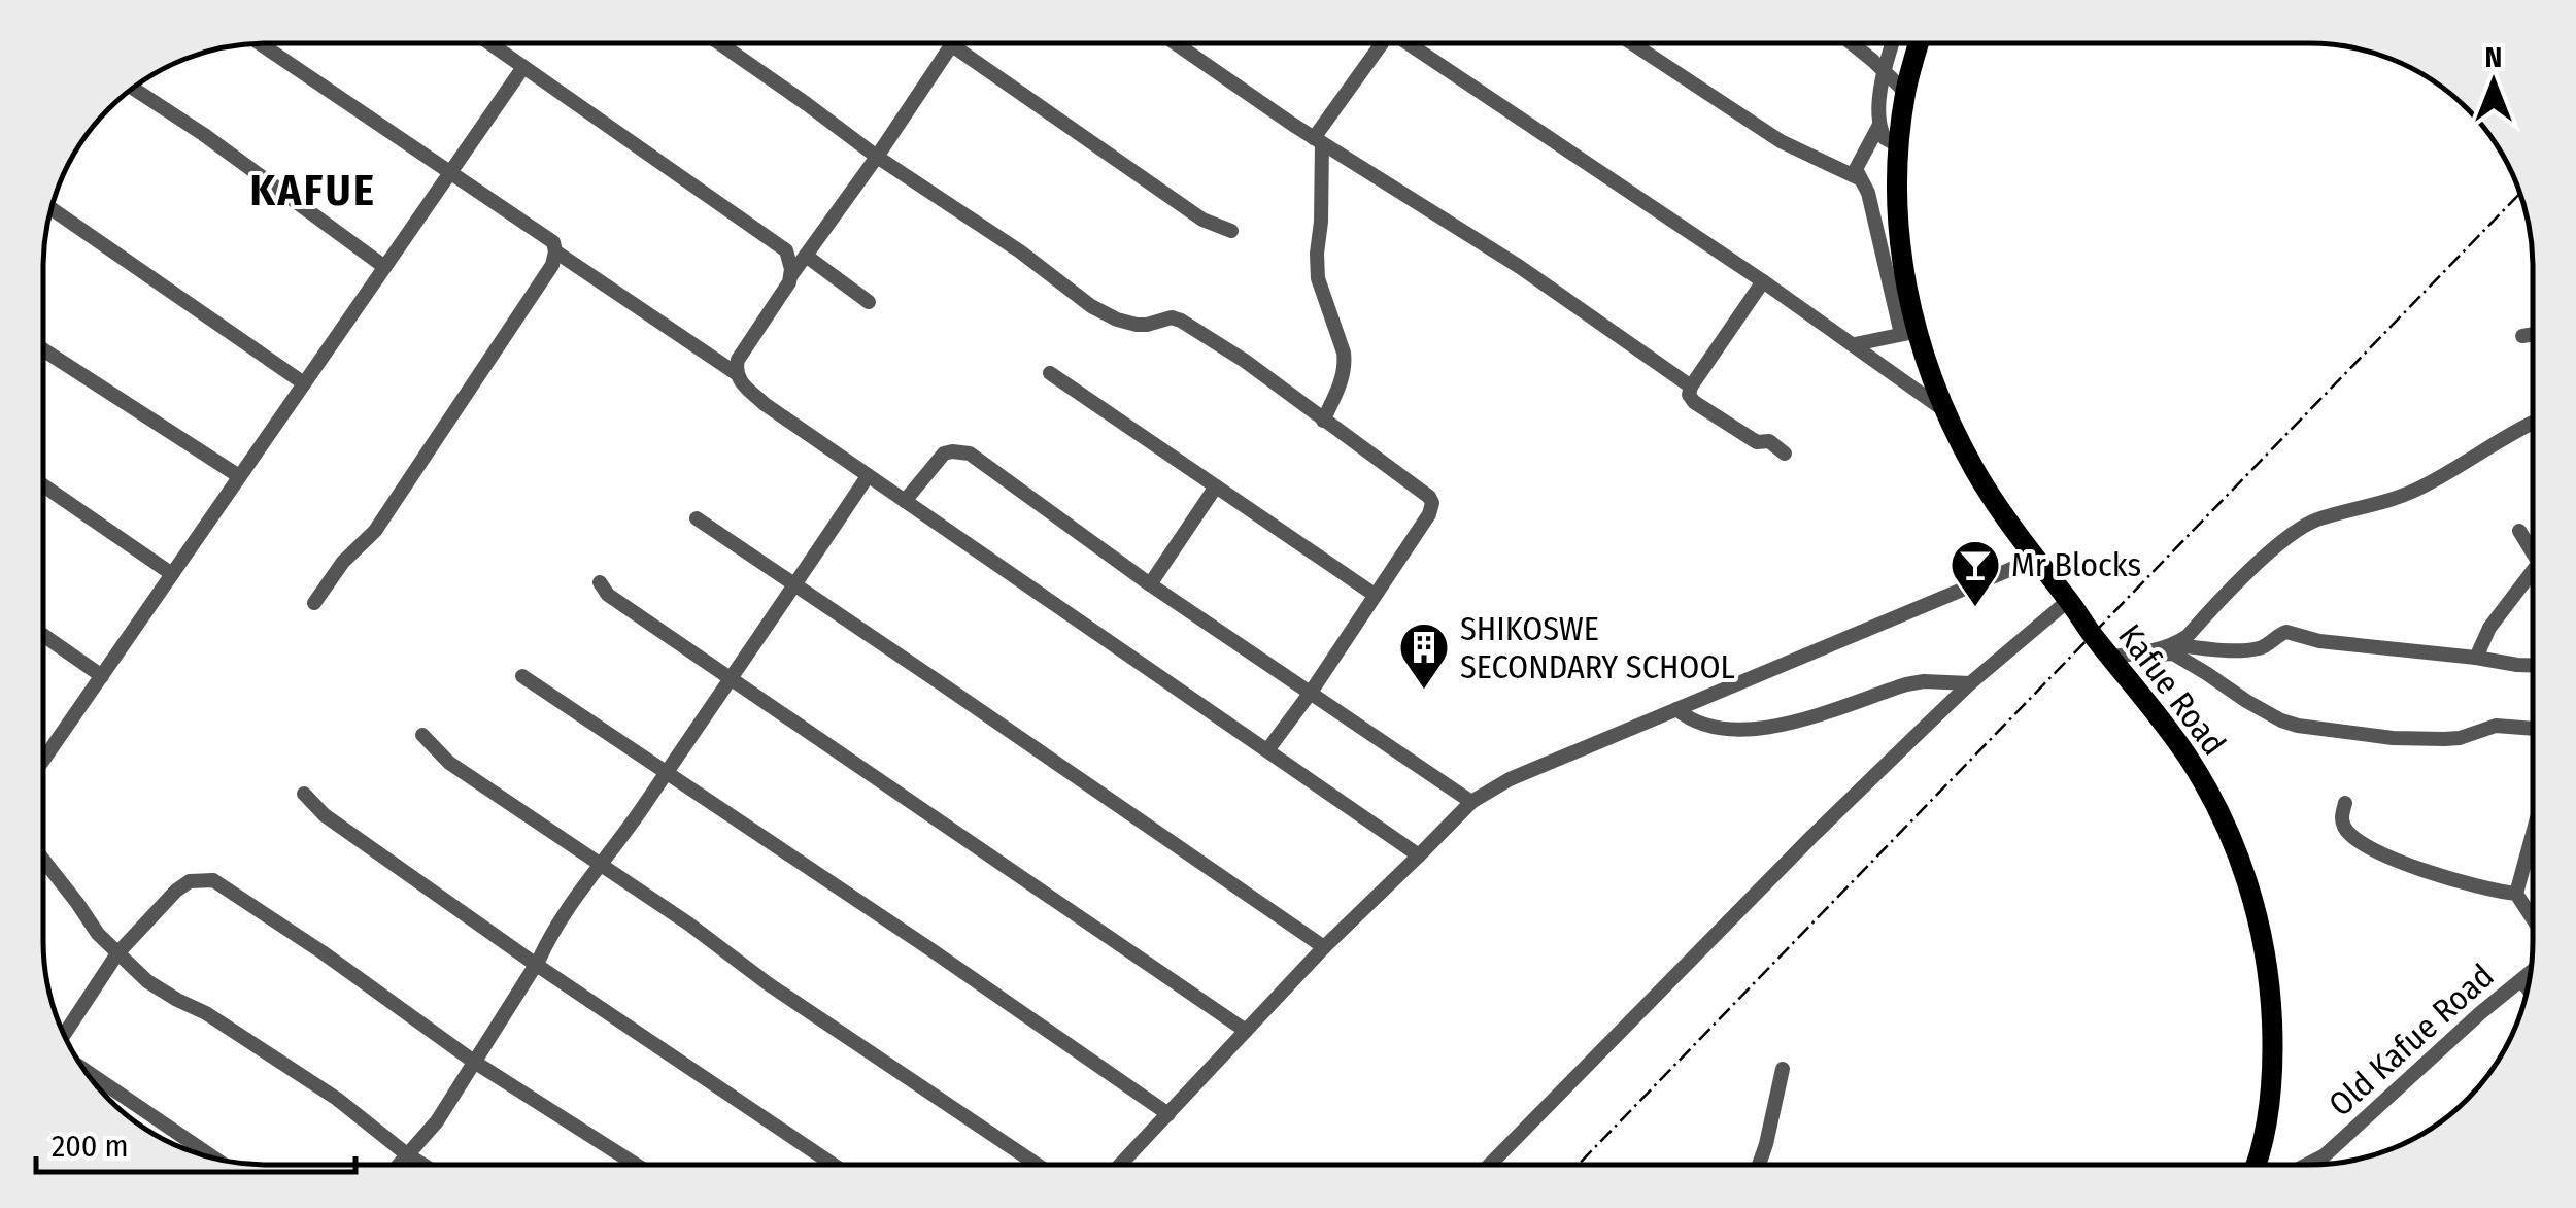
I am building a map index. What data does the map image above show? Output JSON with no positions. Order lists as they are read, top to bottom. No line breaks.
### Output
{"streets":{"highway":["Kafue Road"],"street":["Old Kafue Road"]},"districts":["KAFUE"],"places":{"bar":["Mr Blocks"],"building":["SHIKOSWE SECONDARY SCHOOL"]},"scale_bar":"200 m","north":"top"}
